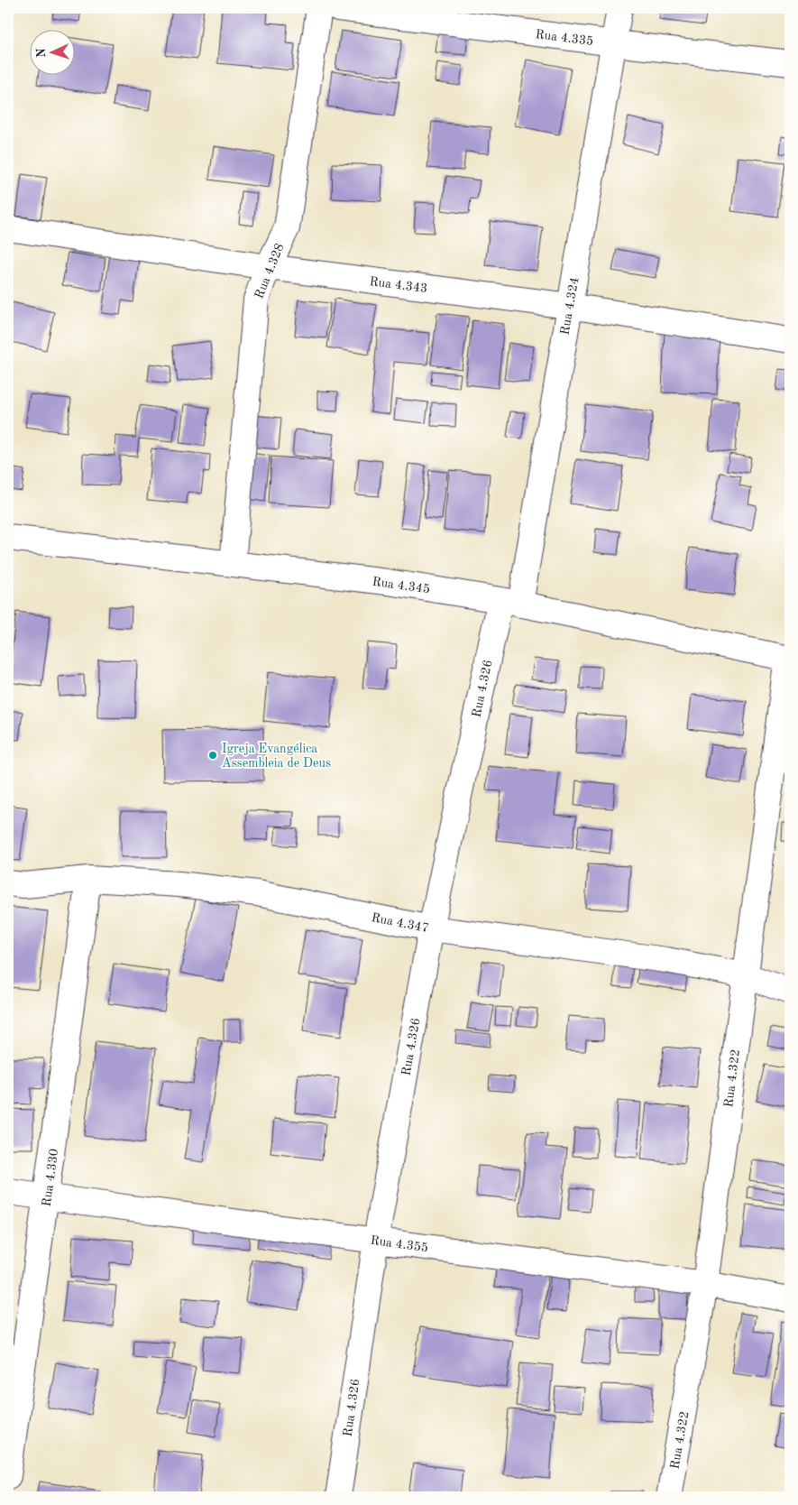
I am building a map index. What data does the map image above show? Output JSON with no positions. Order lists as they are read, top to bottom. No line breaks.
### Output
{"streets":{"street":["Rua 4.335","Rua 4.328","Rua 4.343","Rua 4.324","Rua 4.345","Rua 4.326","Rua 4.347","Rua 4.322","Rua 4.330","Rua 4.355"]},"crossings":[["Rua 4.335","Rua 4.324"],["Rua 4.328","Rua 4.343"],["Rua 4.328","Rua 4.345"],["Rua 4.343","Rua 4.324"],["Rua 4.324","Rua 4.345"],["Rua 4.324","Rua 4.326"],["Rua 4.345","Rua 4.326"],["Rua 4.345","Rua 4.322"],["Rua 4.326","Rua 4.347"],["Rua 4.326","Rua 4.355"],["Rua 4.347","Rua 4.322"],["Rua 4.347","Rua 4.330"],["Rua 4.322","Rua 4.355"],["Rua 4.330","Rua 4.355"]],"places":["Igreja Evangélica Assembleia de Deus"],"north":"left"}
